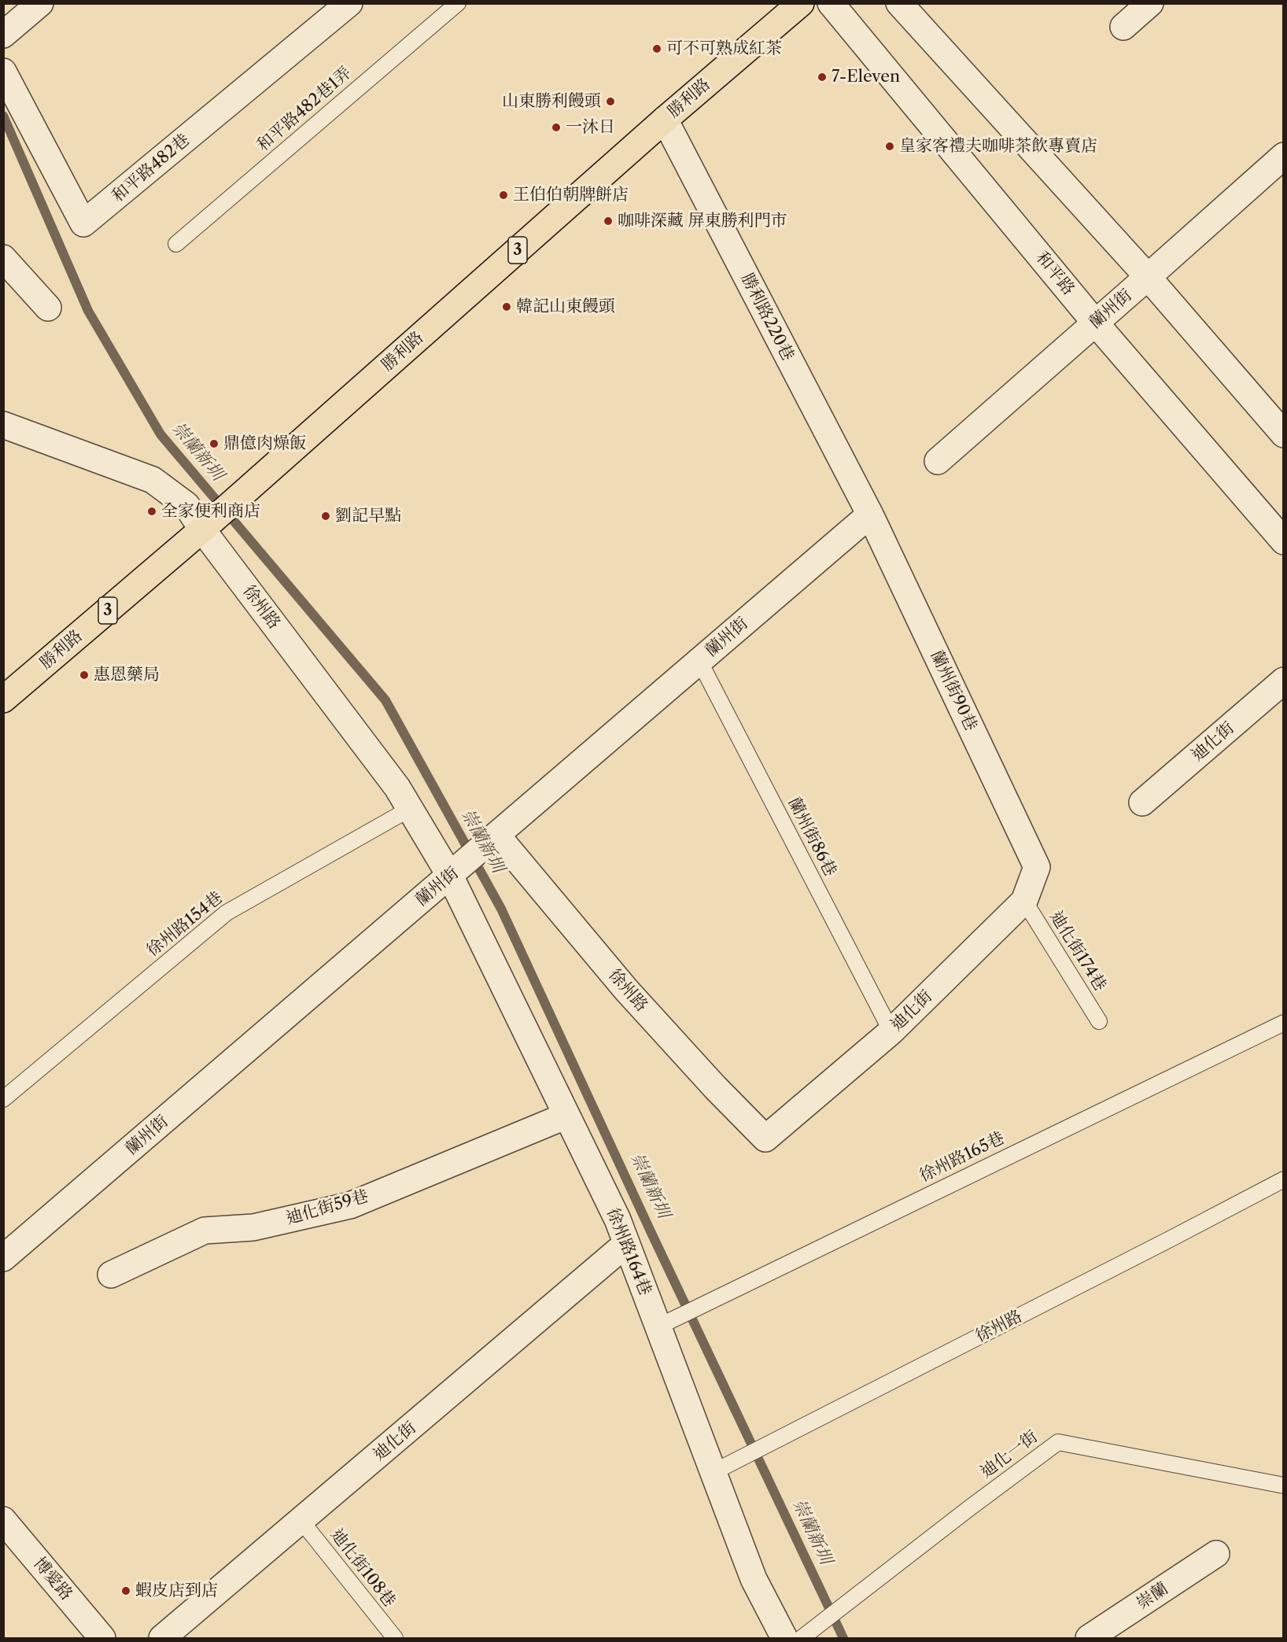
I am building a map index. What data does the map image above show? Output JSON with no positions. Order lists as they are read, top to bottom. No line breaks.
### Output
{"streets":{"main road":["勝利路","3"],"street":["和平路482巷","和平路","蘭州街","勝利路220巷","徐州路","蘭州街90巷","迪化街","迪化街59巷","徐州路164巷","博愛路","崇蘭"],"lane":["和平路482巷1弄","蘭州街86巷","徐州路154巷","迪化街174巷","徐州路165巷","迪化一街","迪化街108巷"]},"crossings":[["勝利路","勝利路220巷"],["勝利路","徐州路"],["和平路","蘭州街"],["蘭州街","勝利路220巷"],["蘭州街","徐州路"],["蘭州街","蘭州街90巷"],["蘭州街","蘭州街86巷"],["蘭州街","徐州路164巷"],["勝利路220巷","蘭州街90巷"],["徐州路","迪化街"],["徐州路","徐州路154巷"],["徐州路","徐州路164巷"],["蘭州街90巷","迪化街"],["迪化街","蘭州街86巷"],["迪化街","迪化街174巷"],["迪化街","徐州路164巷"],["迪化街","迪化街108巷"],["徐州路165巷","徐州路164巷"],["迪化街59巷","徐州路164巷"]],"water":["崇蘭新圳"],"places":["可不可熟成紅茶","7-Eleven","山東勝利饅頭","一沐日","皇家客禮夫咖啡茶飲專賣店","王伯伯朝牌餅店","咖啡深藏 屏東勝利門市","韓記山東饅頭","鼎億肉燥飯","全家便利商店","劉記早點","惠恩藥局","蝦皮店到店"]}
